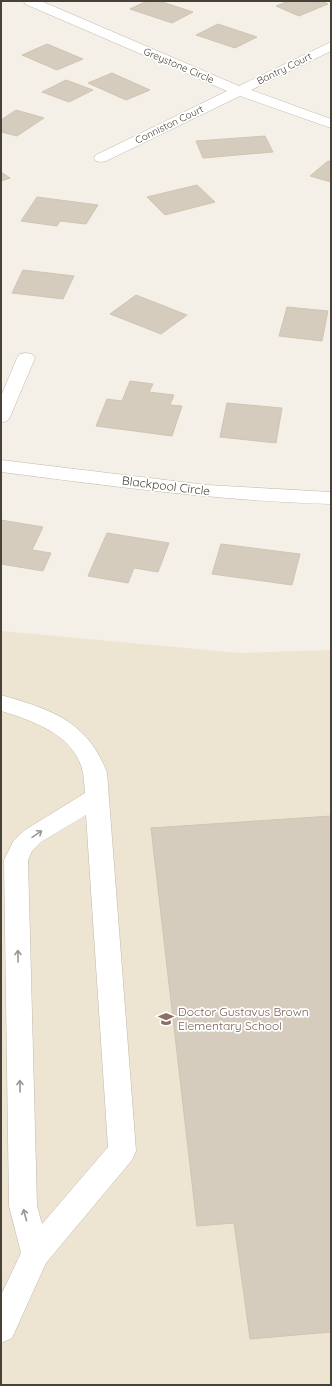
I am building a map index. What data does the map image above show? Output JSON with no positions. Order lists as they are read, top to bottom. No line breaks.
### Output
{"streets":{"street":["Greystone Circle","Bantry Court","Conniston Court","Blackpool Circle"]},"crossings":[["Greystone Circle","Bantry Court"],["Greystone Circle","Conniston Court"],["Bantry Court","Conniston Court"]],"places":{"school or university":["Doctor Gustavus Brown Elementary School"]}}
